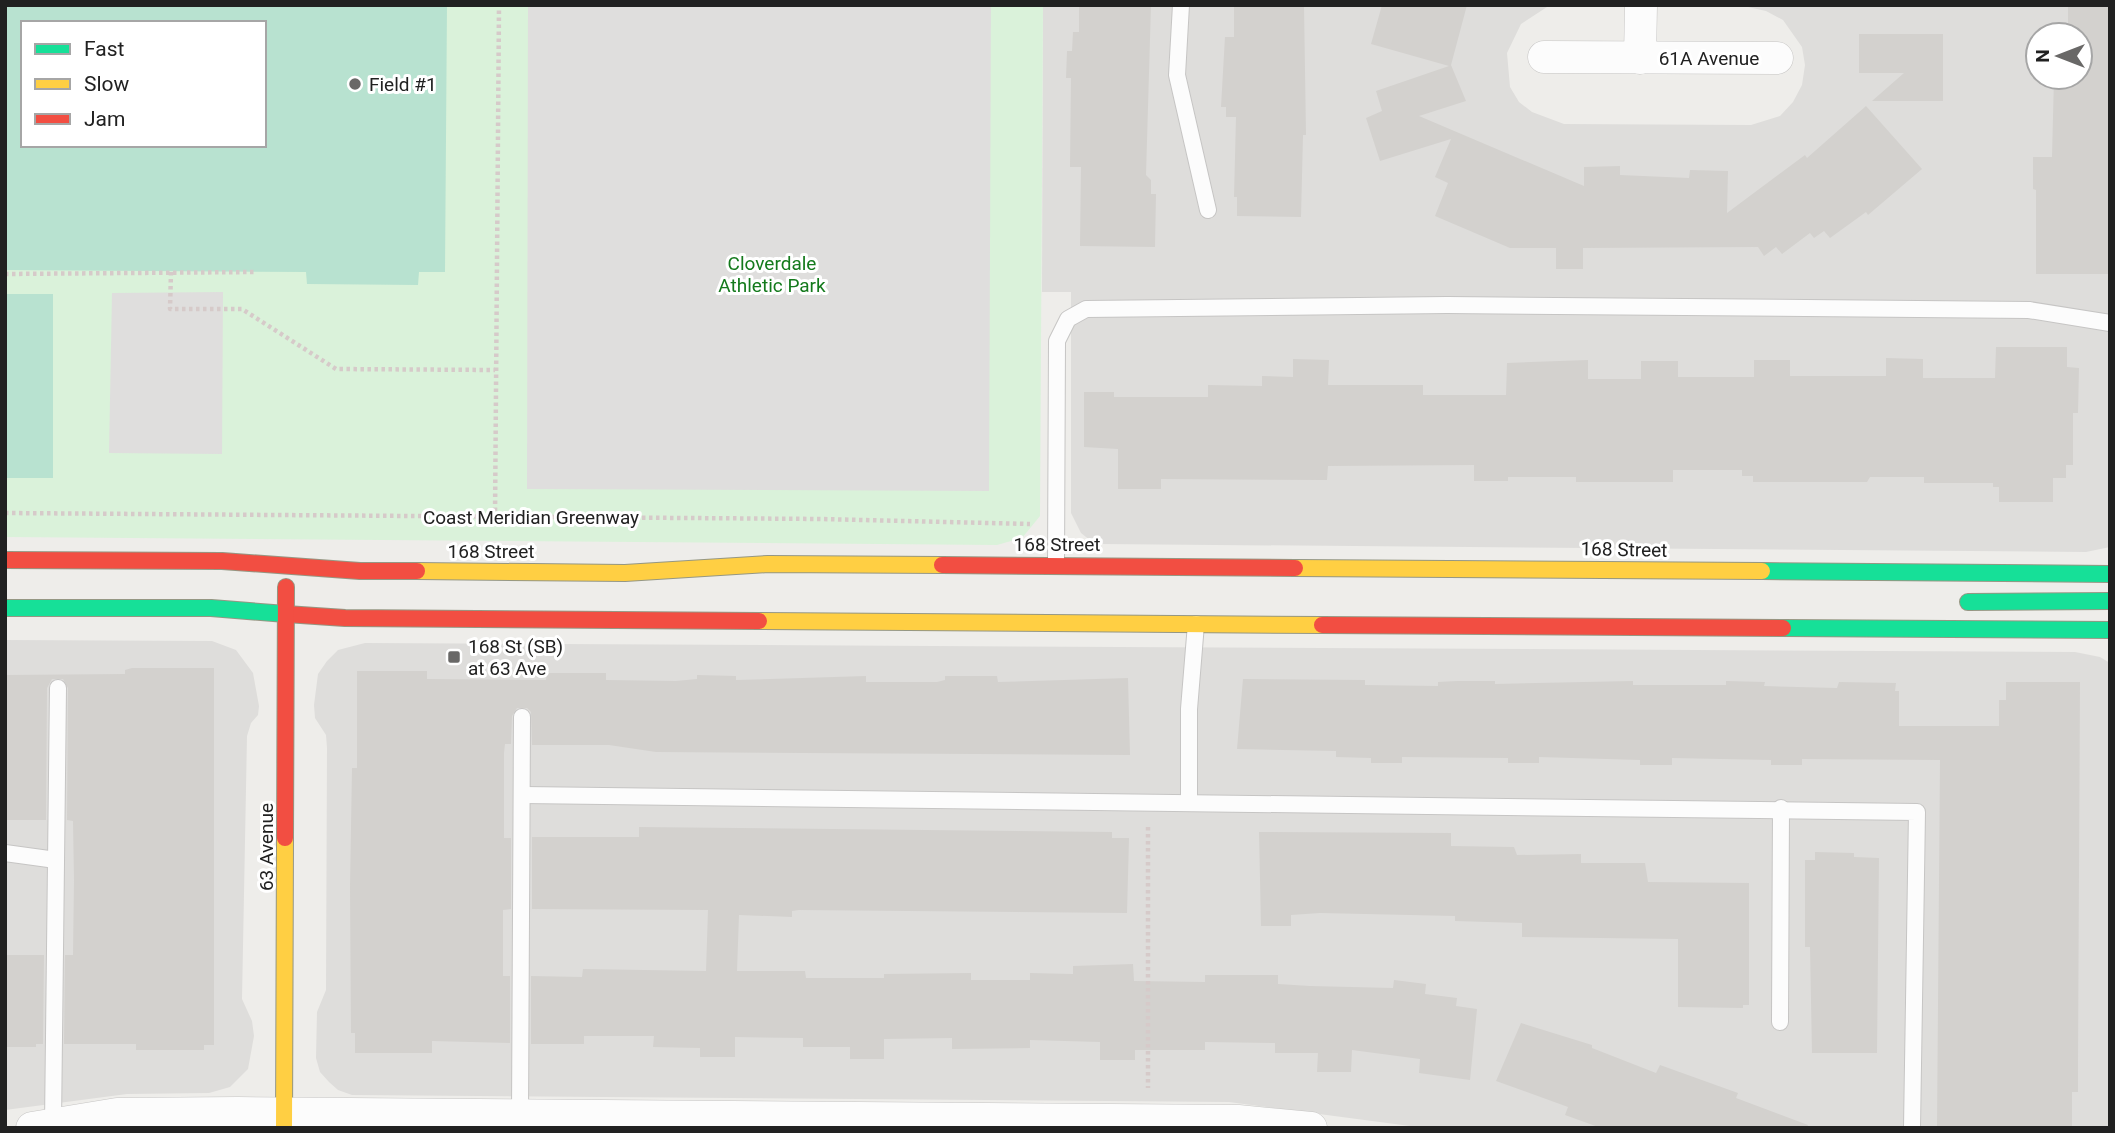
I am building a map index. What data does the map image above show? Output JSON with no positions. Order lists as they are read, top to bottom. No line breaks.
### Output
{"streets":{"main road":["168 Street","63 Avenue"],"street":["61A Avenue"],"path":["Coast Meridian Greenway"]},"crossings":[["168 Street","63 Avenue"]],"parks":["Cloverdale Athletic Park"],"places":{"other":["Field #1"],"transit":["168 St (SB) at 63 Ave"]},"legend":["Fast","Slow","Jam"],"north":"left"}
